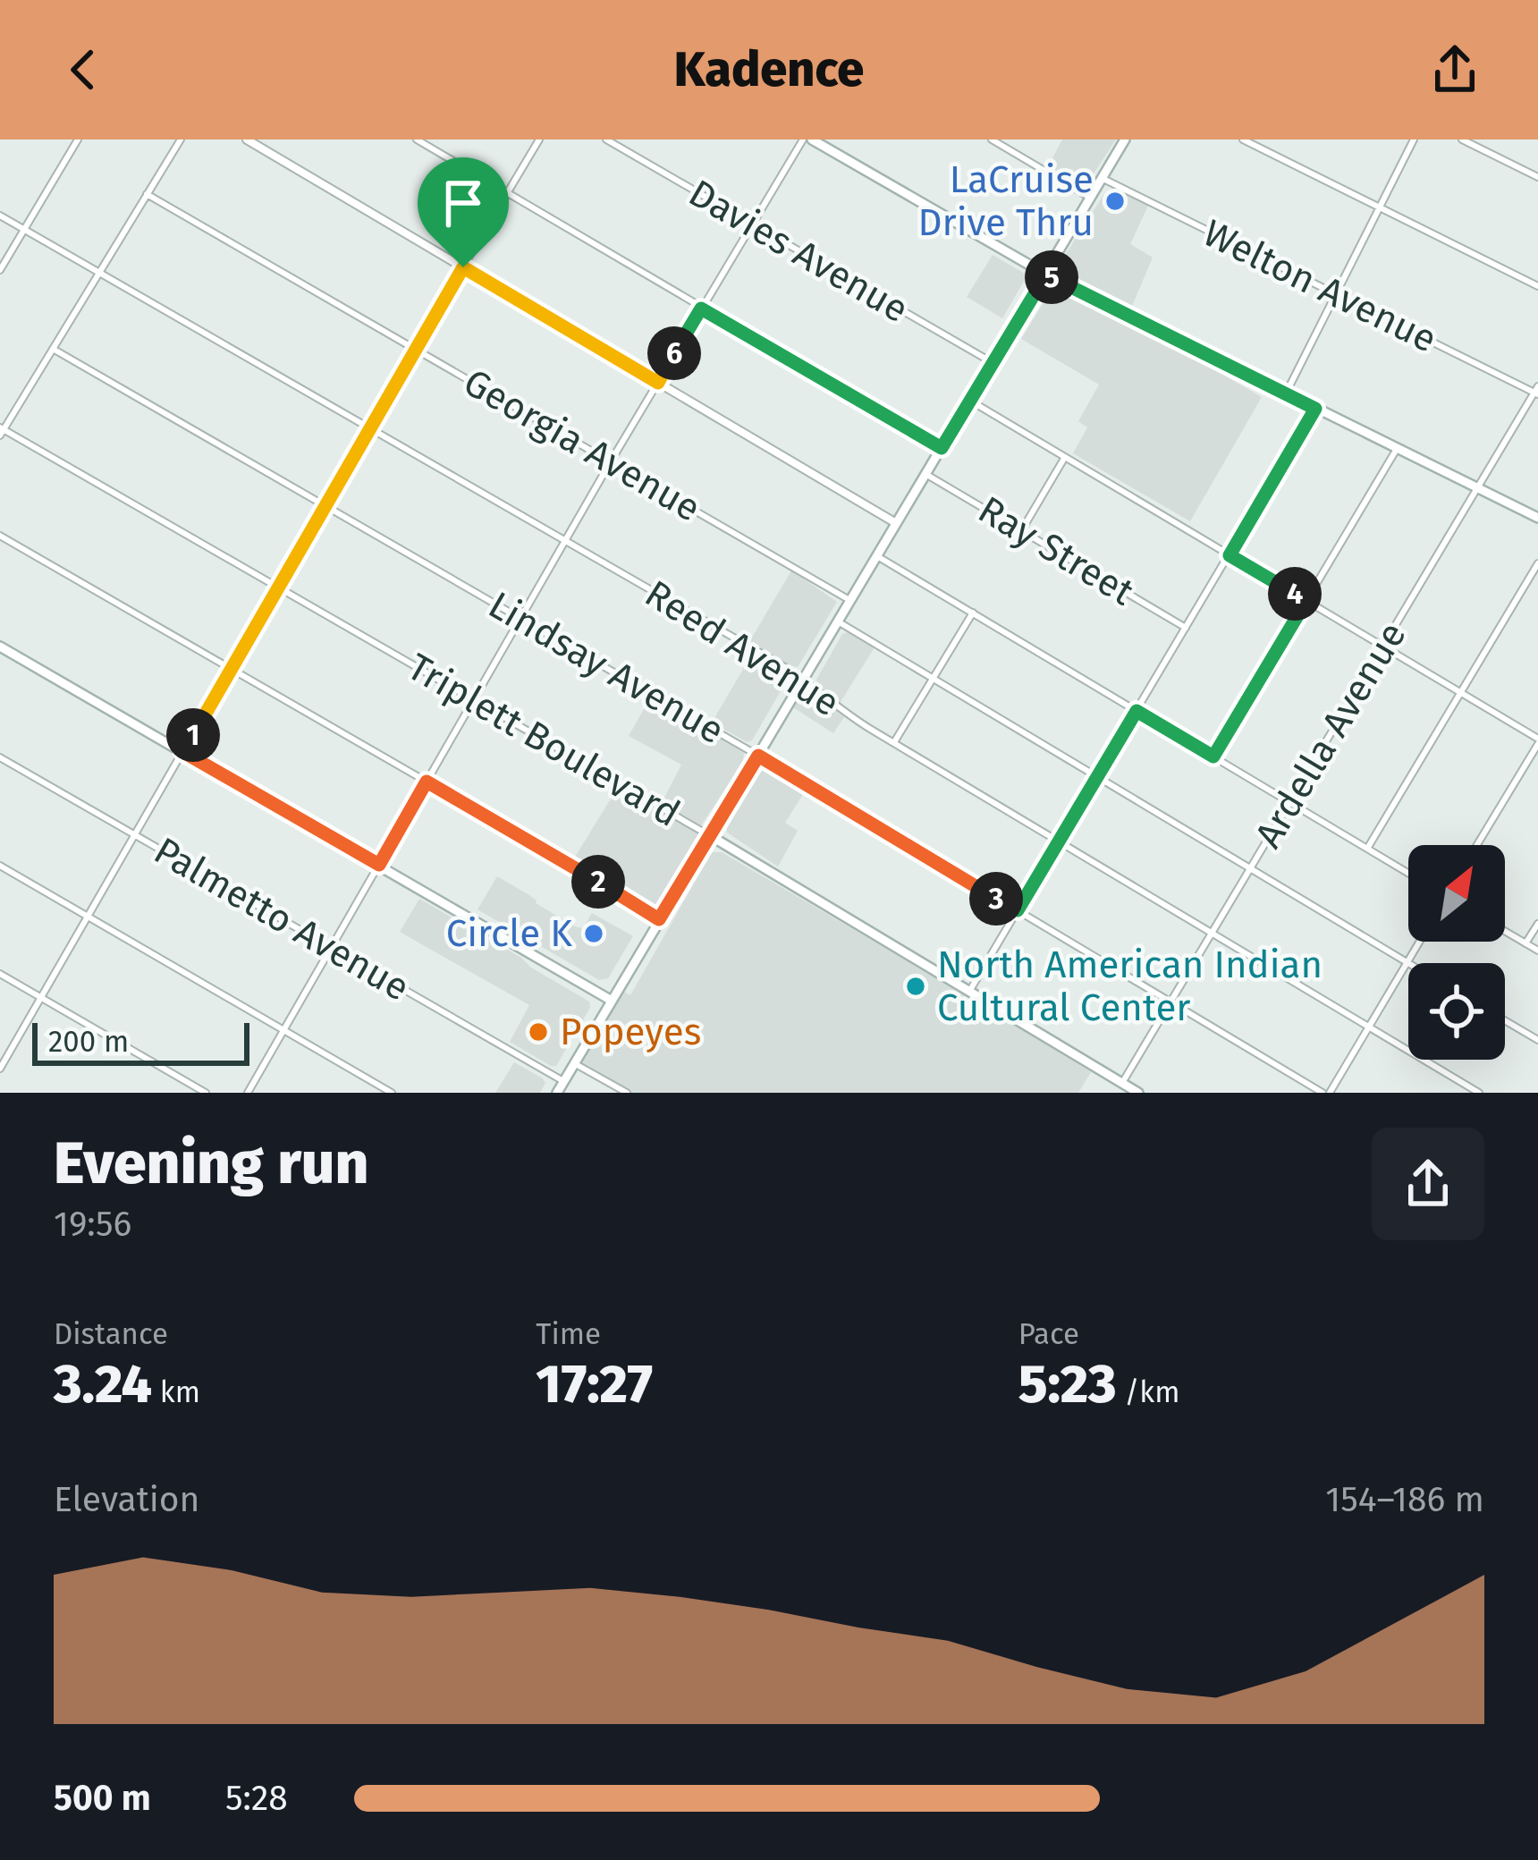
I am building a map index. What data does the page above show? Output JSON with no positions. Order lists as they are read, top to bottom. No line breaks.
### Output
{"streets":{"main road":["Triplett Boulevard"],"street":["Davies Avenue","Welton Avenue","Georgia Avenue","Ray Street","Reed Avenue","Lindsay Avenue","Ardella Avenue","Palmetto Avenue"]},"crossings":[["Welton Avenue","Ardella Avenue"],["Reed Avenue","Ardella Avenue"],["Lindsay Avenue","Ardella Avenue"],["Ardella Avenue","Triplett Boulevard"]],"places":["LaCruise Drive Thru","Circle K","North American Indian Cultural Center","Popeyes"],"scale_bar":"200 m","north":"top right","page":{"header":"Kadence","pins":["5","6","4","1","2","3"],"scale":"200 m","heading":["Evening run","19:56"],"stats":[["Distance","3.24 km"],["Time","17:27"],["Pace","5:23 /km"]],"chart":["Elevation","154–186 m"],"list":[{"name":"500 m","note":"5:28"}]}}
